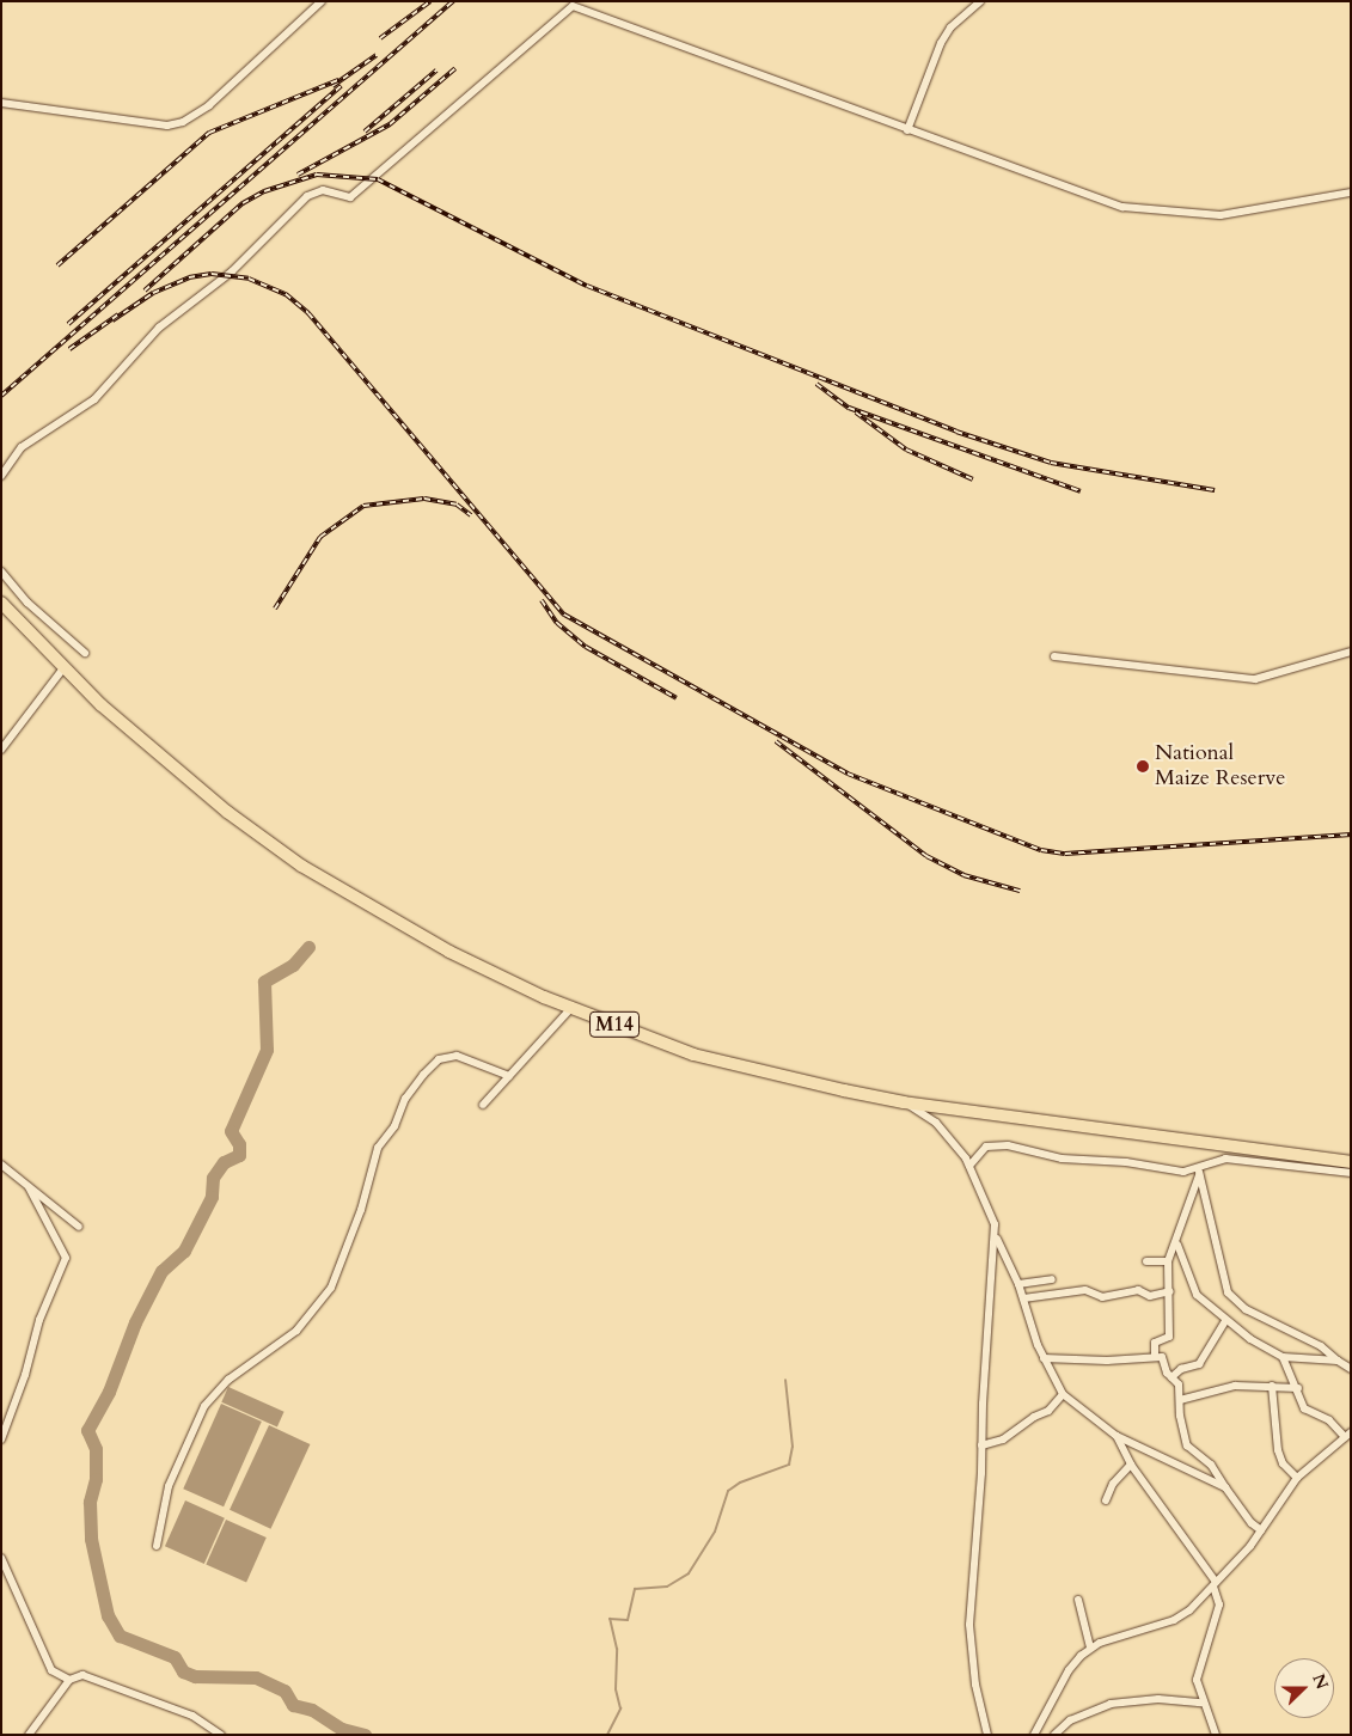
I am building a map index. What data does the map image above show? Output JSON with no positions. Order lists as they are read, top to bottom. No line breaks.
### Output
{"streets":{"highway":["M14"]},"places":["National Maize Reserve"],"north":"right"}
